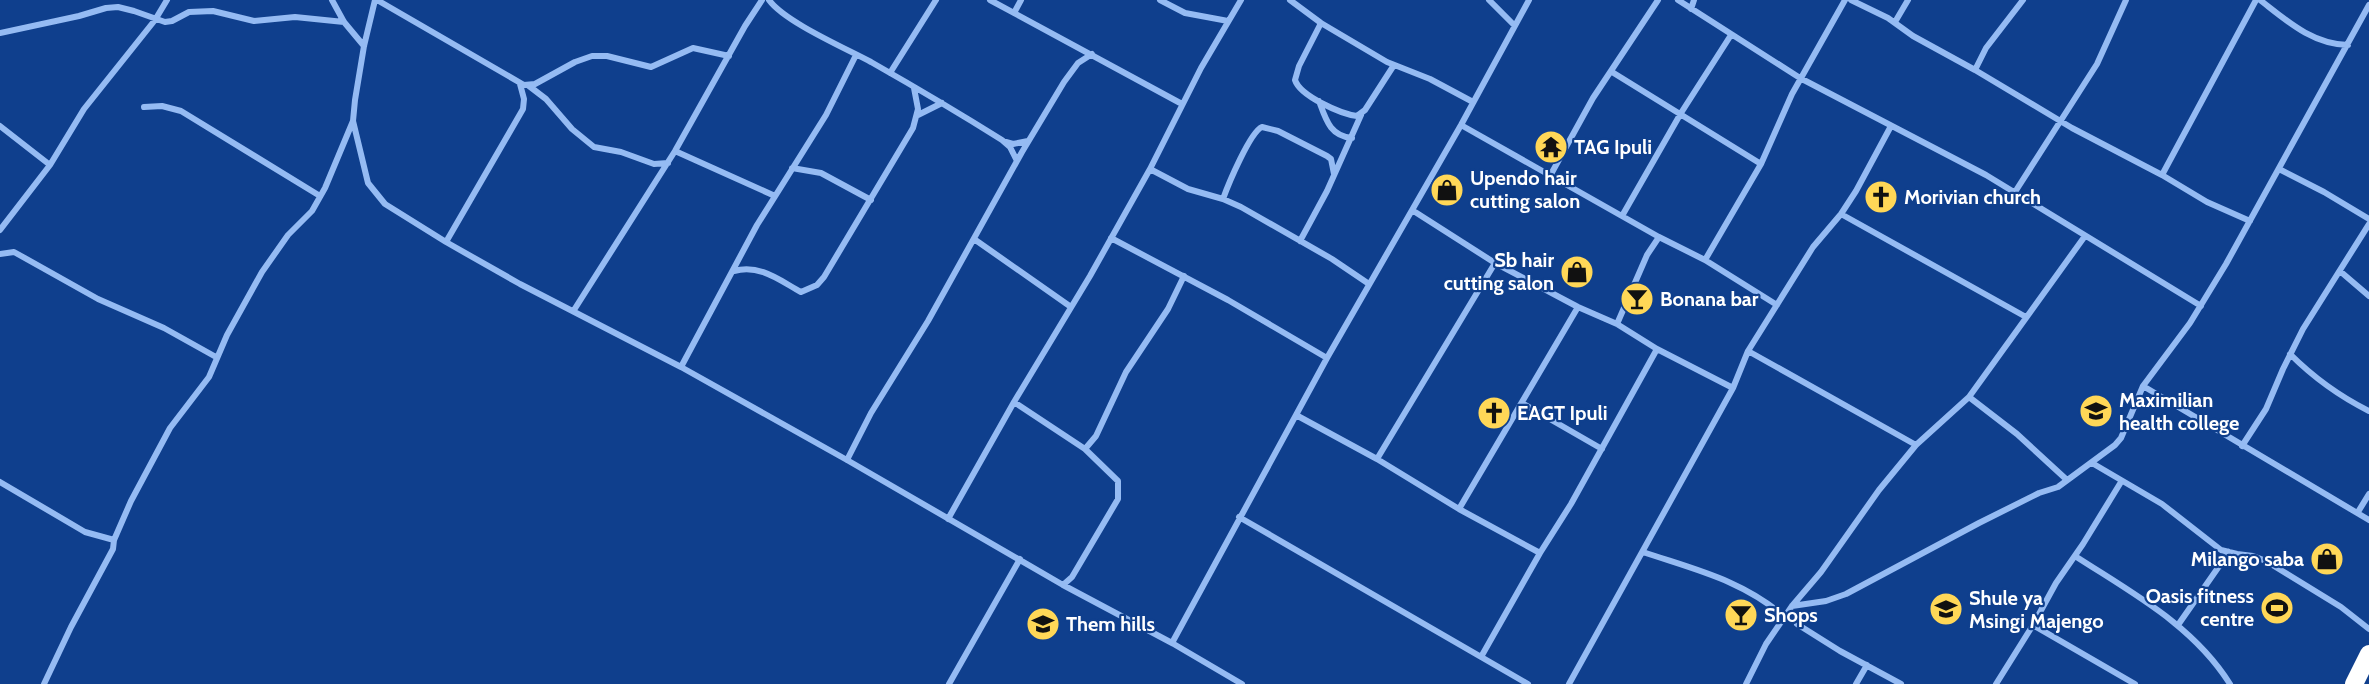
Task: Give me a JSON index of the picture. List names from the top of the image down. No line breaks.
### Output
{"places":{"temple":["TAG Ipuli"],"shop":["Upendo hair cutting salon","Sb hair cutting salon","Milango saba"],"church":["Morivian church","EAGT Ipuli"],"bar":["Bonana bar","Shops"],"school or university":["Maximilian health college","Shule ya Msingi Majengo","Them hills"],"sports":["Oasis fitness centre"]}}
